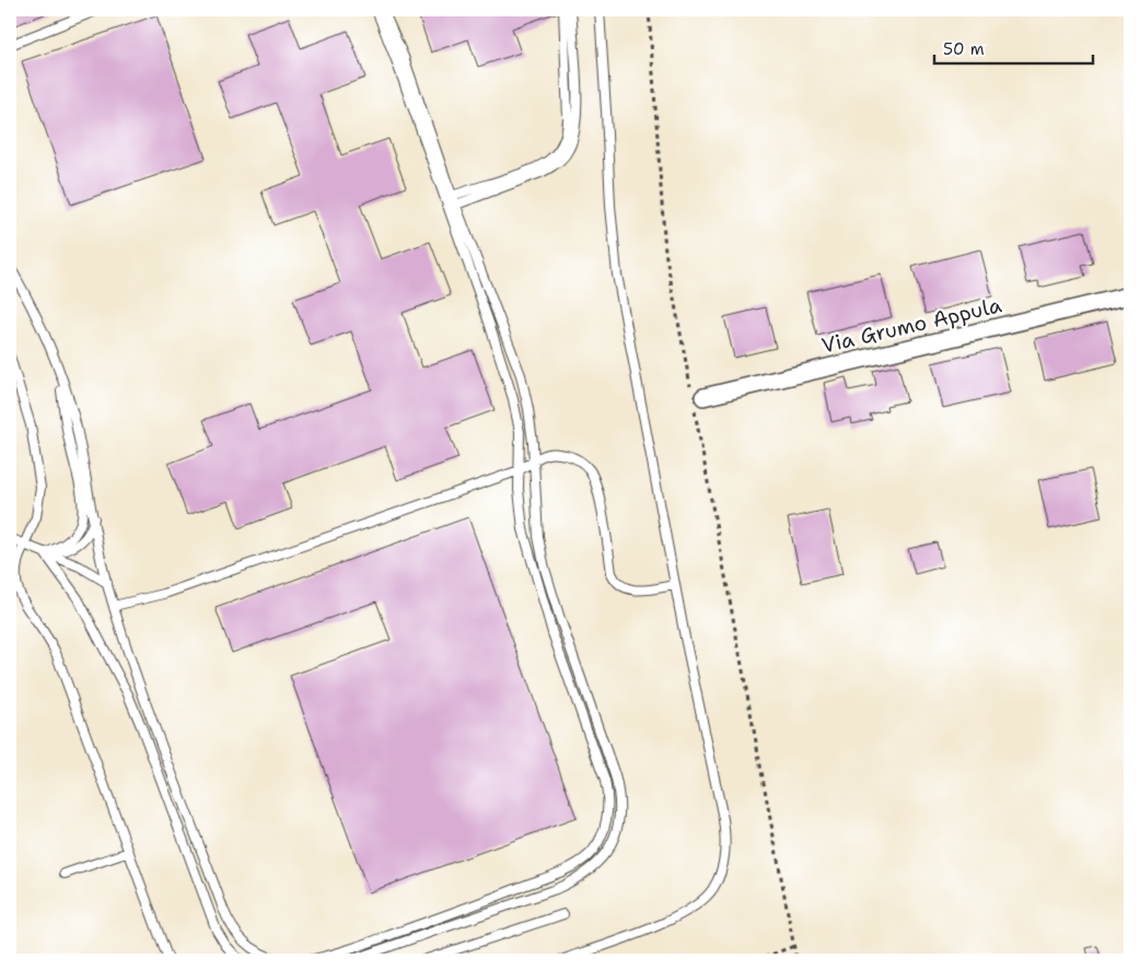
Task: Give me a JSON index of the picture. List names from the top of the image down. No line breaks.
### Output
{"streets":{"street":["Via Grumo Appula"]},"scale_bar":"50 m"}
